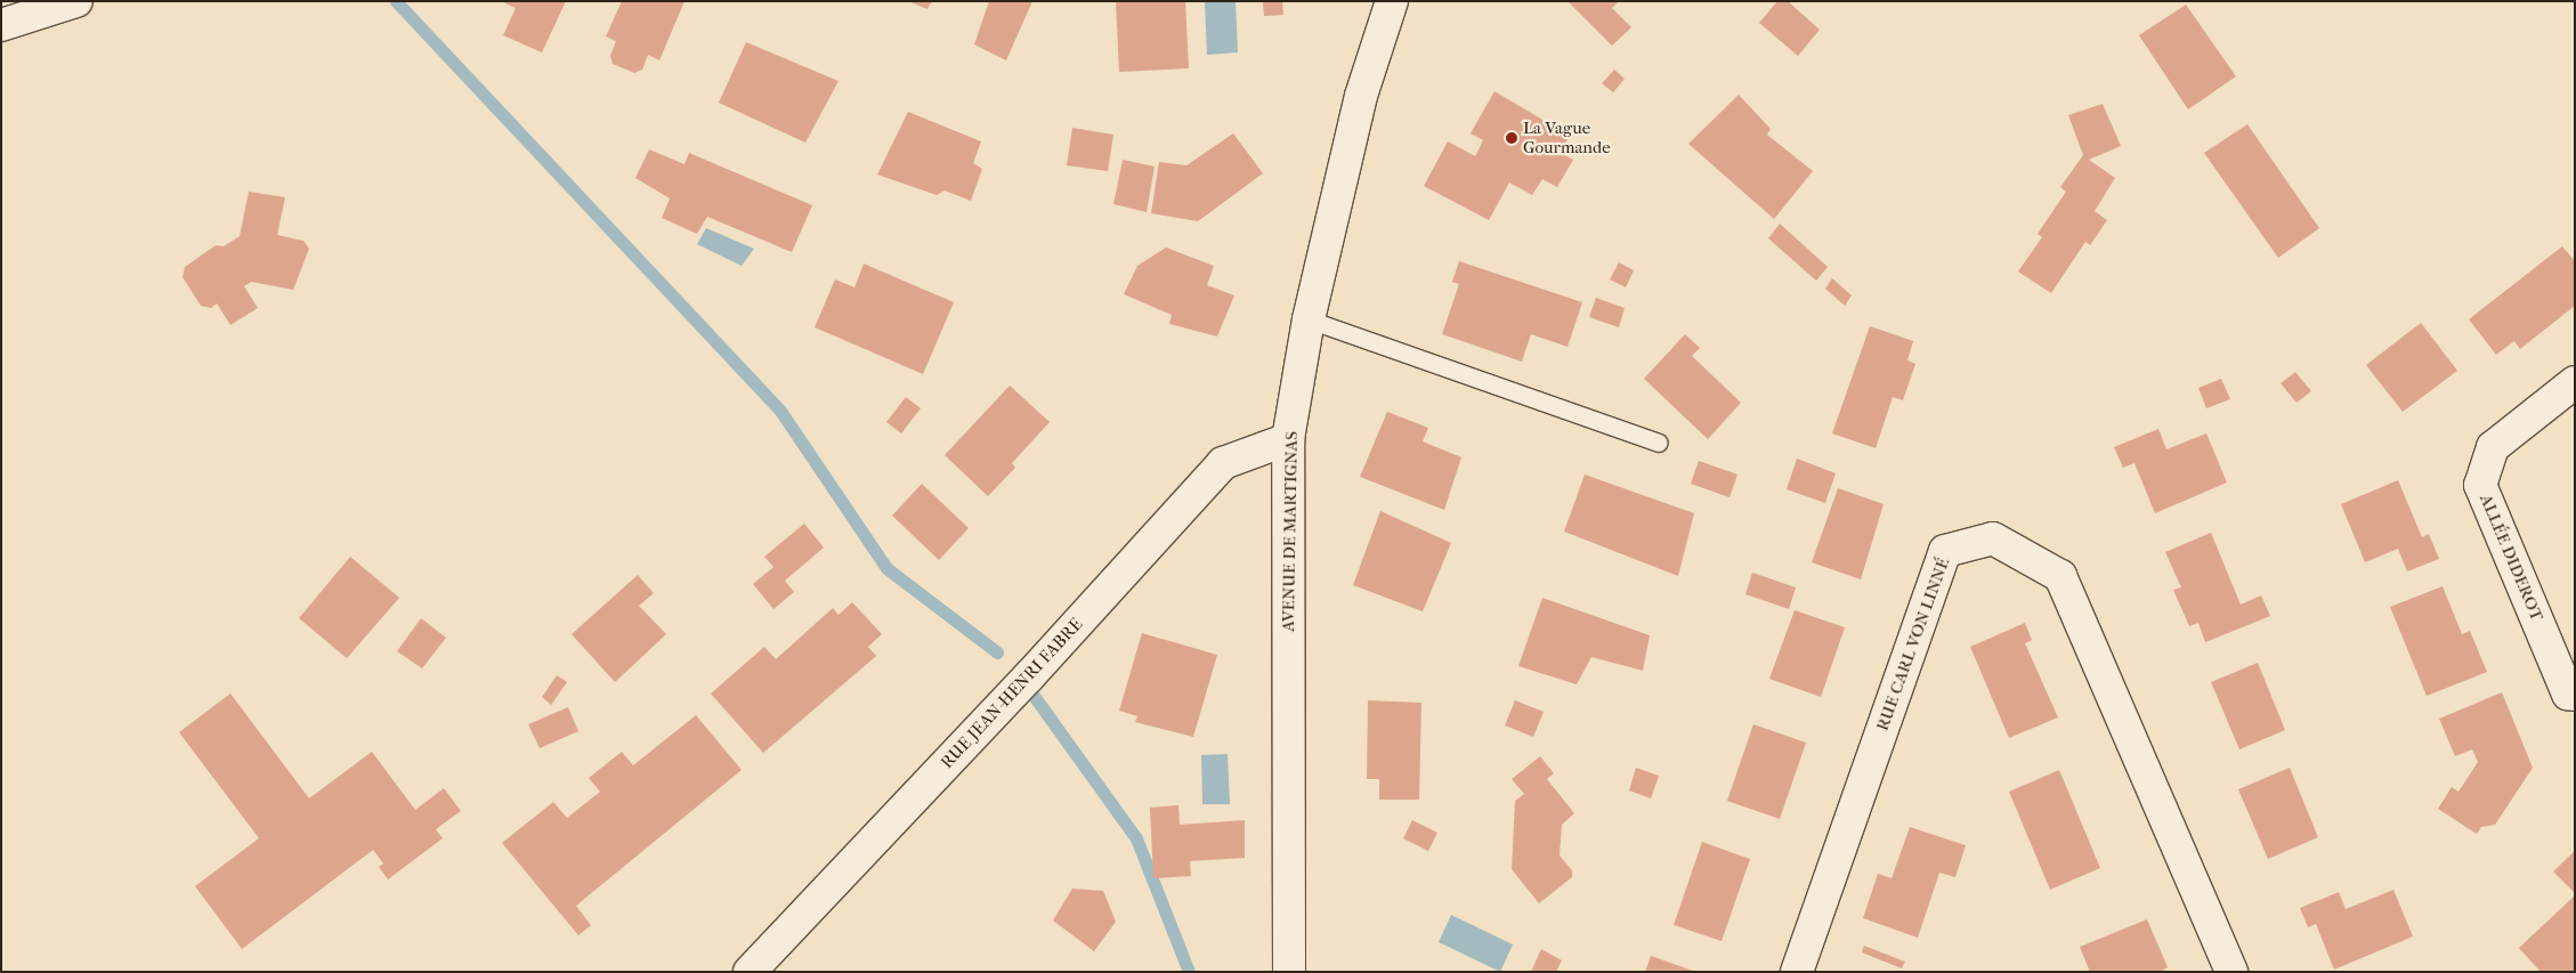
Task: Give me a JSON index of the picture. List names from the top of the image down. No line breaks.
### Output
{"streets":{"street":["AVENUE DE MARTIGNAS","ALLÉE DIDEROT","RUE CARL VON LINNÉ","RUE JEAN-HENRI FABRE"]},"crossings":[["AVENUE DE MARTIGNAS","RUE JEAN-HENRI FABRE"]],"places":["La Vague Gourmande"]}
